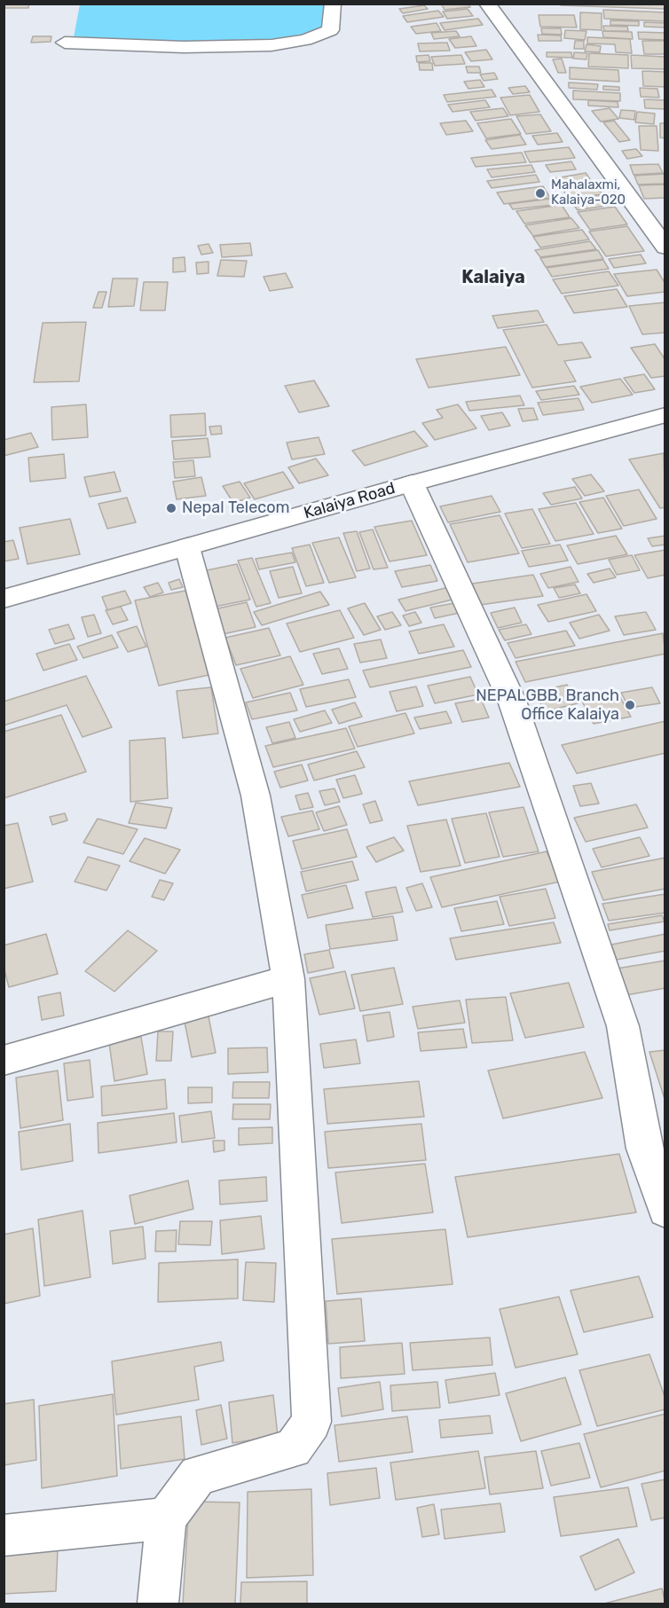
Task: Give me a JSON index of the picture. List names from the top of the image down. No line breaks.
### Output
{"streets":{"street":["Kalaiya Road"]},"districts":["Kalaiya"],"places":["Mahalaxmi, Kalaiya-020","Nepal Telecom","NEPALGBB, Branch Office Kalaiya"]}
